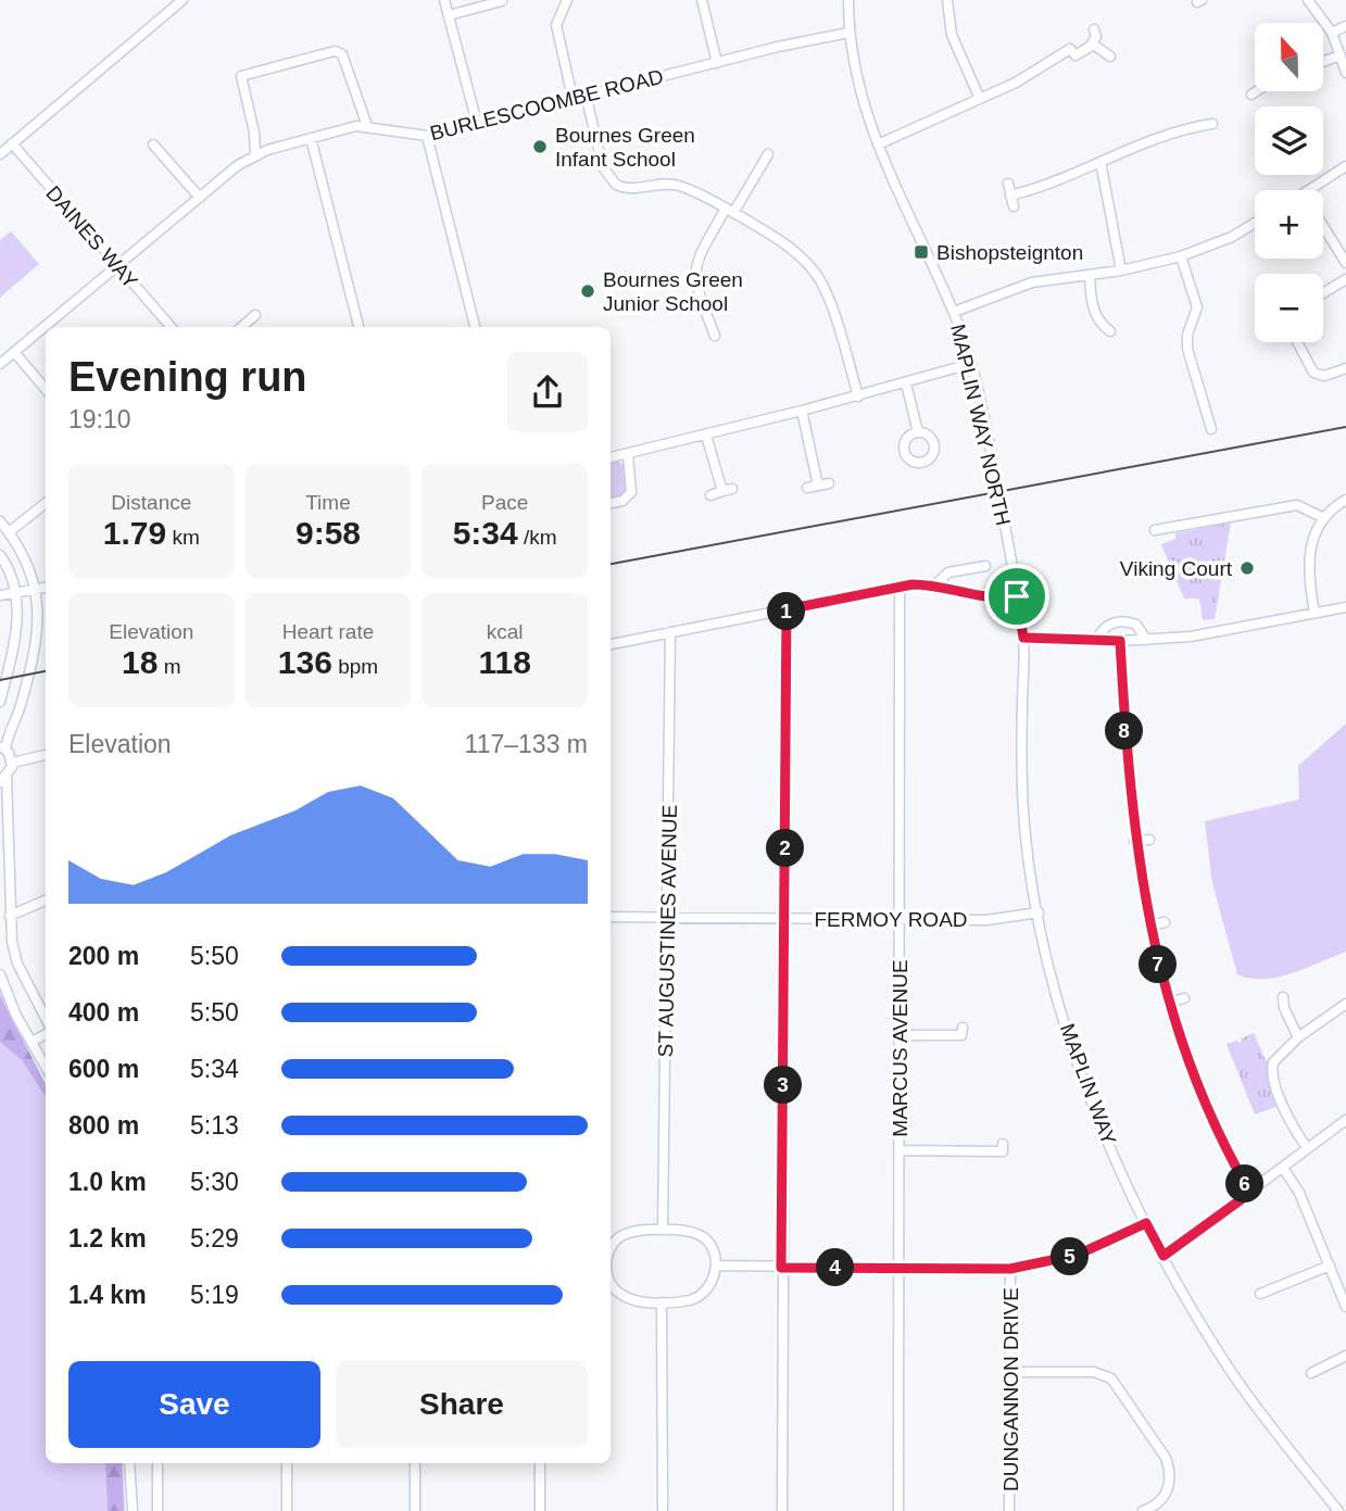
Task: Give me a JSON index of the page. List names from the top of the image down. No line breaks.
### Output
{"streets":{"street":["BURLESCOOMBE ROAD","DAINES WAY","MAPLIN WAY NORTH","FERMOY ROAD","ST AUGUSTINES AVENUE","MARCUS AVENUE","MAPLIN WAY","DUNGANNON DRIVE"]},"crossings":[["BURLESCOOMBE ROAD","DAINES WAY"],["BURLESCOOMBE ROAD","MAPLIN WAY NORTH"],["MAPLIN WAY NORTH","MAPLIN WAY"],["FERMOY ROAD","ST AUGUSTINES AVENUE"],["FERMOY ROAD","MARCUS AVENUE"],["FERMOY ROAD","MAPLIN WAY"]],"places":{"other":["Bournes Green Infant School","Bournes Green Junior School","Viking Court"],"transit":["Bishopsteignton"]},"north":"top","page":{"map_buttons":["+","−"],"heading":["Evening run","19:10"],"stats":[["Distance","1.79 km"],["Time","9:58"],["Pace","5:34 /km"],["Elevation","18 m"],["Heart rate","136 bpm"],["kcal","118"]],"pins":["1","8","2","7","3","6","5","4"],"chart":["Elevation","117–133 m"],"list":[{"name":"200 m","note":"5:50"},{"name":"400 m","note":"5:50"},{"name":"600 m","note":"5:34"},{"name":"800 m","note":"5:13"},{"name":"1.0 km","note":"5:30"},{"name":"1.2 km","note":"5:29"},{"name":"1.4 km","note":"5:19"}],"buttons":["Save","Share"]}}
